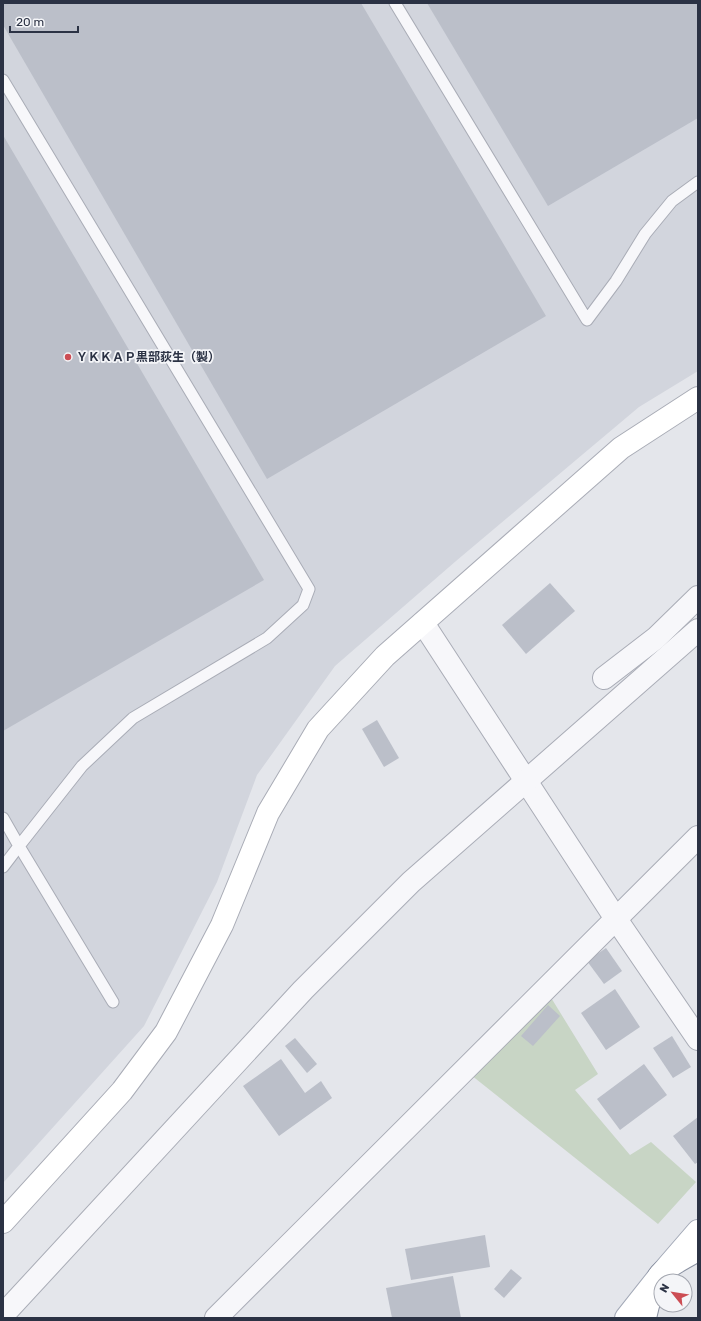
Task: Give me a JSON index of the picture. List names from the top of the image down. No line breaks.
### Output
{"places":["ＹＫＫＡＰ黒部荻生（製）"],"scale_bar":"20 m","north":"top left"}
